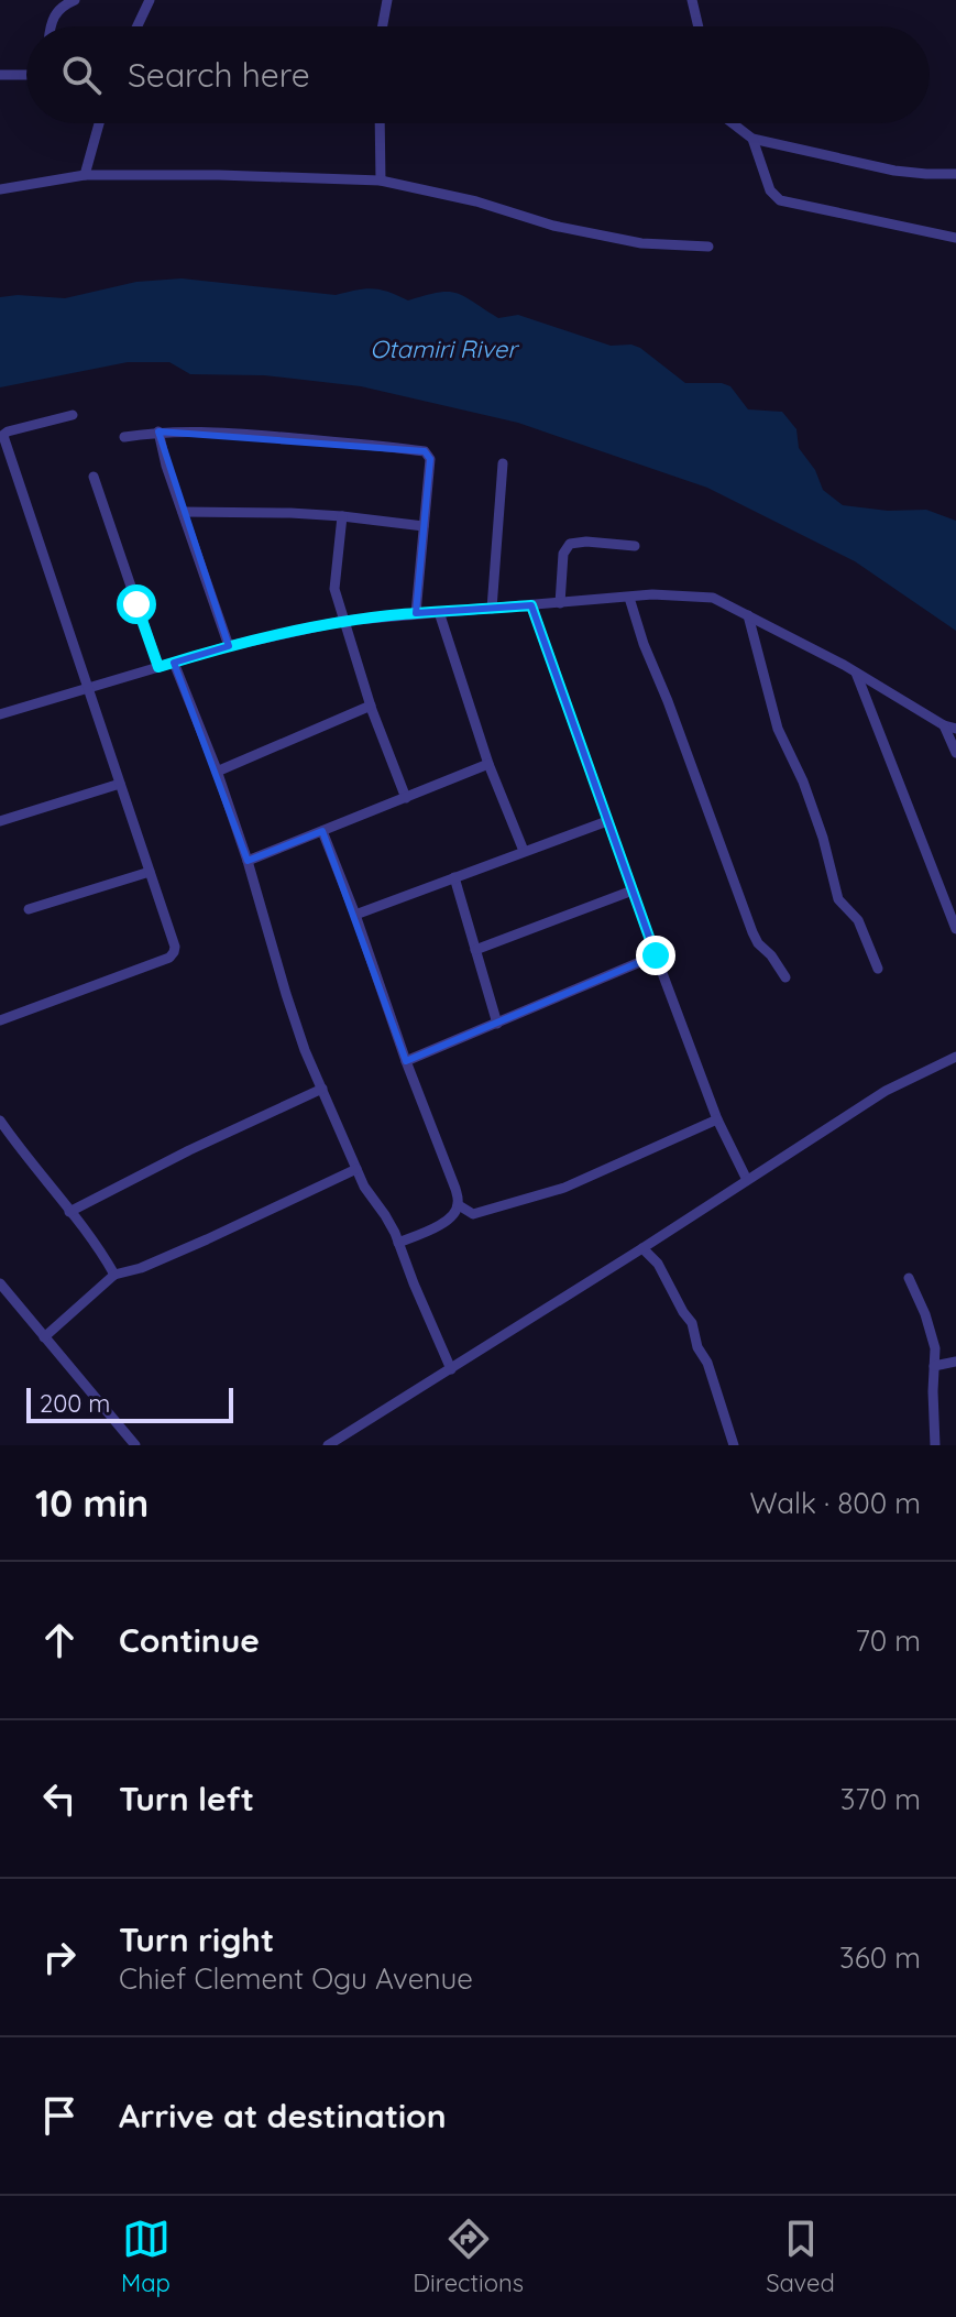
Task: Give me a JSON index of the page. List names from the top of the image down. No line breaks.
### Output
{"water":["Otamiri River"],"scale_bar":"200 m","page":{"search":"Search here","scale":"200 m","heading":["10 min","Walk · 800 m"],"list":[["Continue","70 m"],["Turn left","370 m"],["Turn right","Chief Clement Ogu Avenue","360 m"],"Arrive at destination"],"nav":["Map","Directions","Saved"]}}
